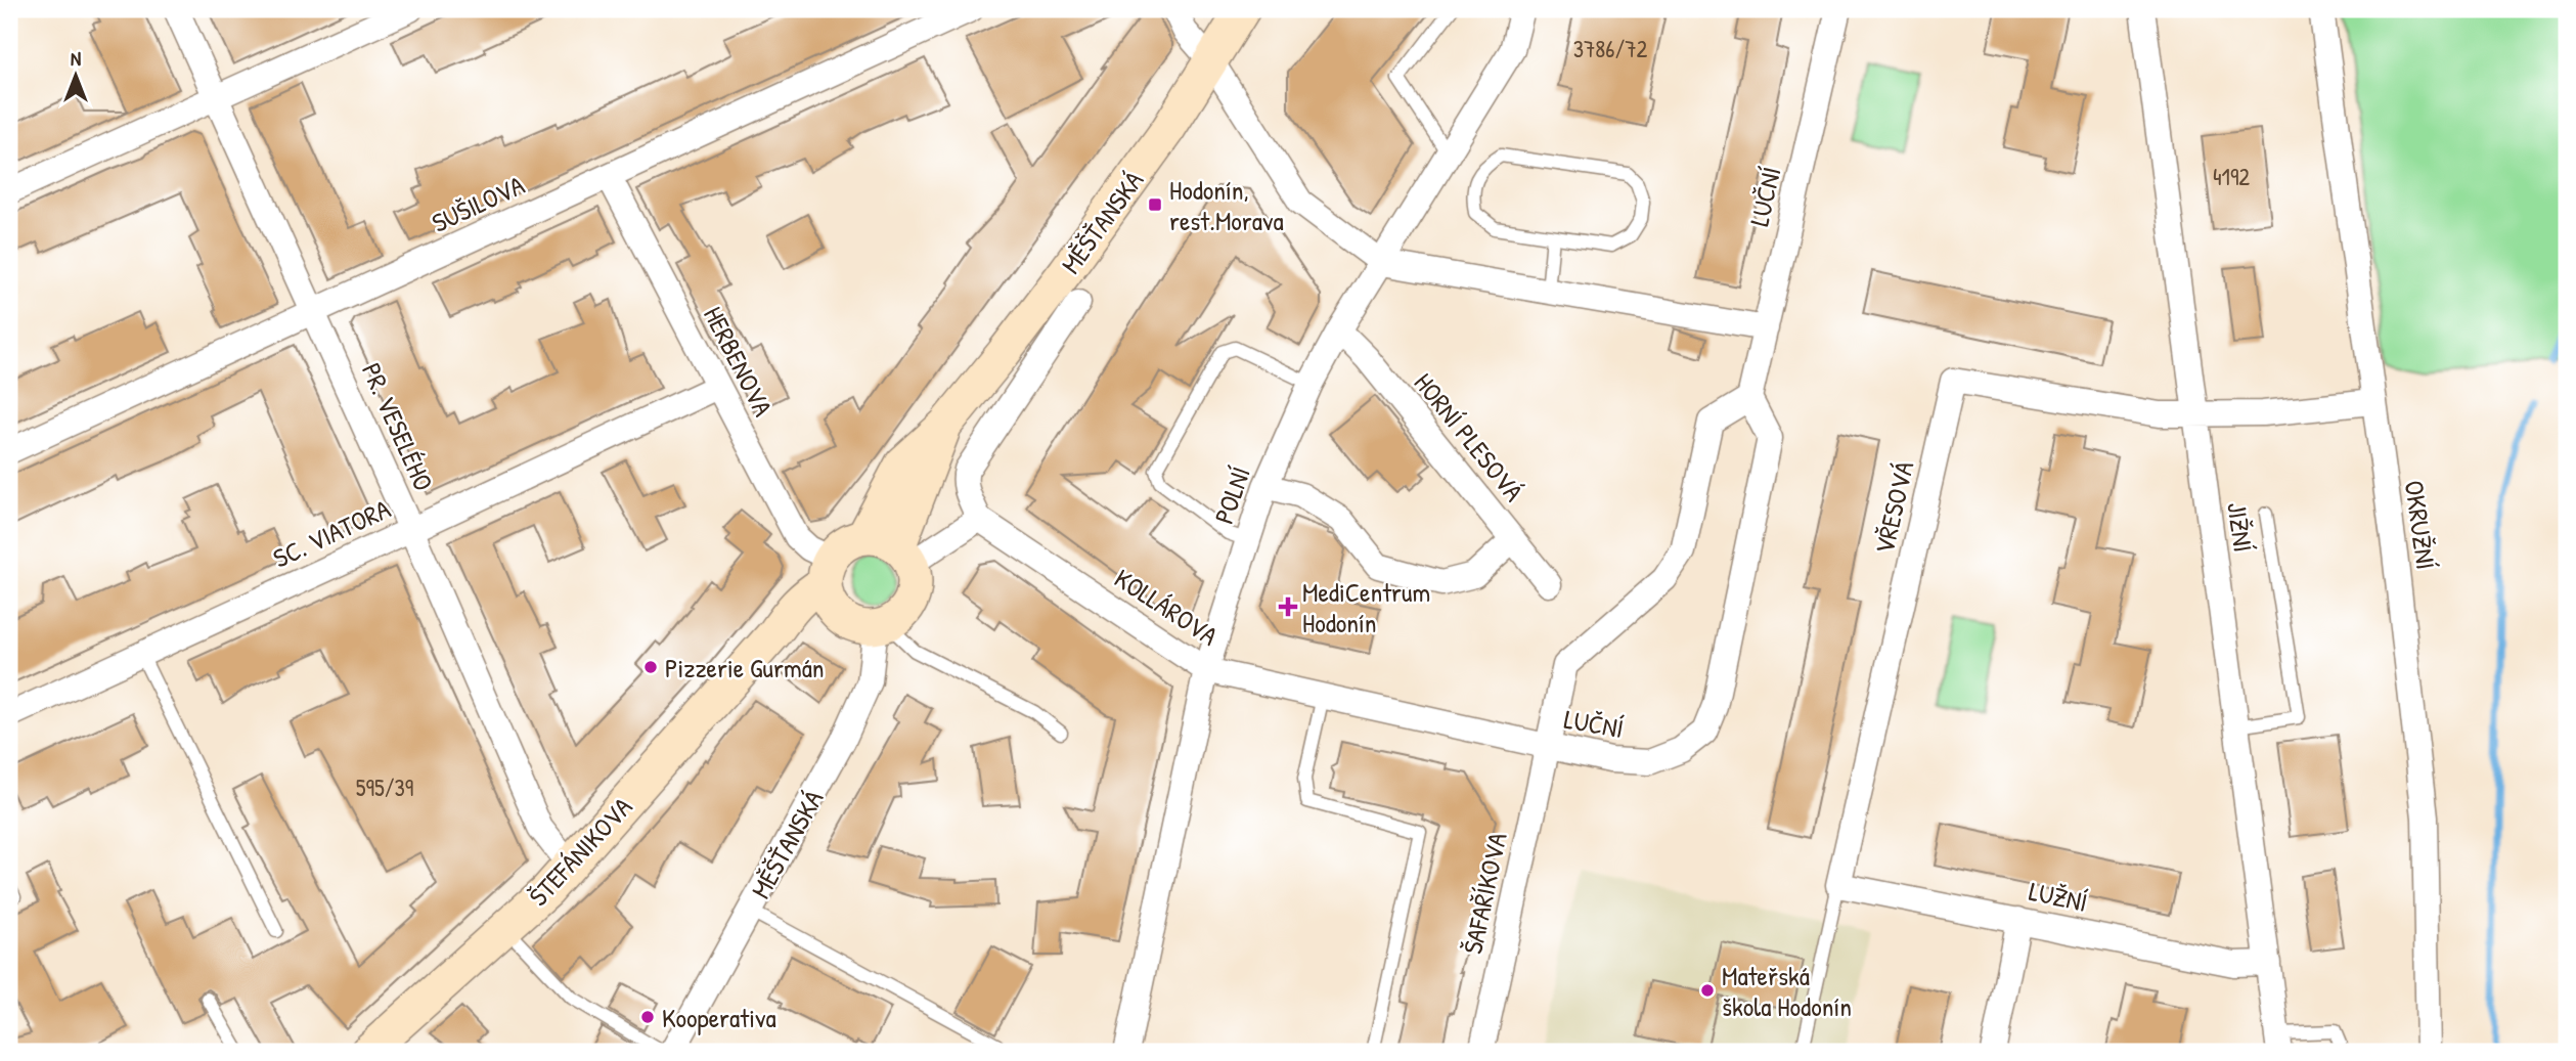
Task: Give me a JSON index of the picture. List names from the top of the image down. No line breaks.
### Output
{"streets":{"main road":["MĚŠŤANSKÁ","ŠTEFÁNIKOVA"],"street":["LUČNÍ","SUŠILOVA","HERBENOVA","PR. VESELÉHO","HORNÍ PLESOVÁ","POLNÍ","VŘESOVÁ","OKRUŽNÍ","JIŽNÍ","SC. VIATORA","KOLLÁROVA","ŠAFAŘÍKOVA","LUŽNÍ"]},"crossings":[["LUČNÍ","KOLLÁROVA"],["LUČNÍ","ŠAFAŘÍKOVA"],["SUŠILOVA","HERBENOVA"],["SUŠILOVA","PR. VESELÉHO"],["MĚŠŤANSKÁ","HERBENOVA"],["MĚŠŤANSKÁ","KOLLÁROVA"],["MĚŠŤANSKÁ","ŠTEFÁNIKOVA"],["HERBENOVA","SC. VIATORA"],["HERBENOVA","ŠTEFÁNIKOVA"],["PR. VESELÉHO","SC. VIATORA"],["PR. VESELÉHO","ŠTEFÁNIKOVA"],["HORNÍ PLESOVÁ","POLNÍ"],["POLNÍ","KOLLÁROVA"],["VŘESOVÁ","JIŽNÍ"],["VŘESOVÁ","LUŽNÍ"],["JIŽNÍ","LUŽNÍ"],["KOLLÁROVA","ŠAFAŘÍKOVA"]],"places":{"transit":["Hodonín, rest.Morava"],"health":["MediCentrum Hodonín"],"other":["Pizzerie Gurmán","Mateřská škola Hodonín","Kooperativa"]},"house_numbers":["3786/72","4192","595/39"],"north":"top"}
